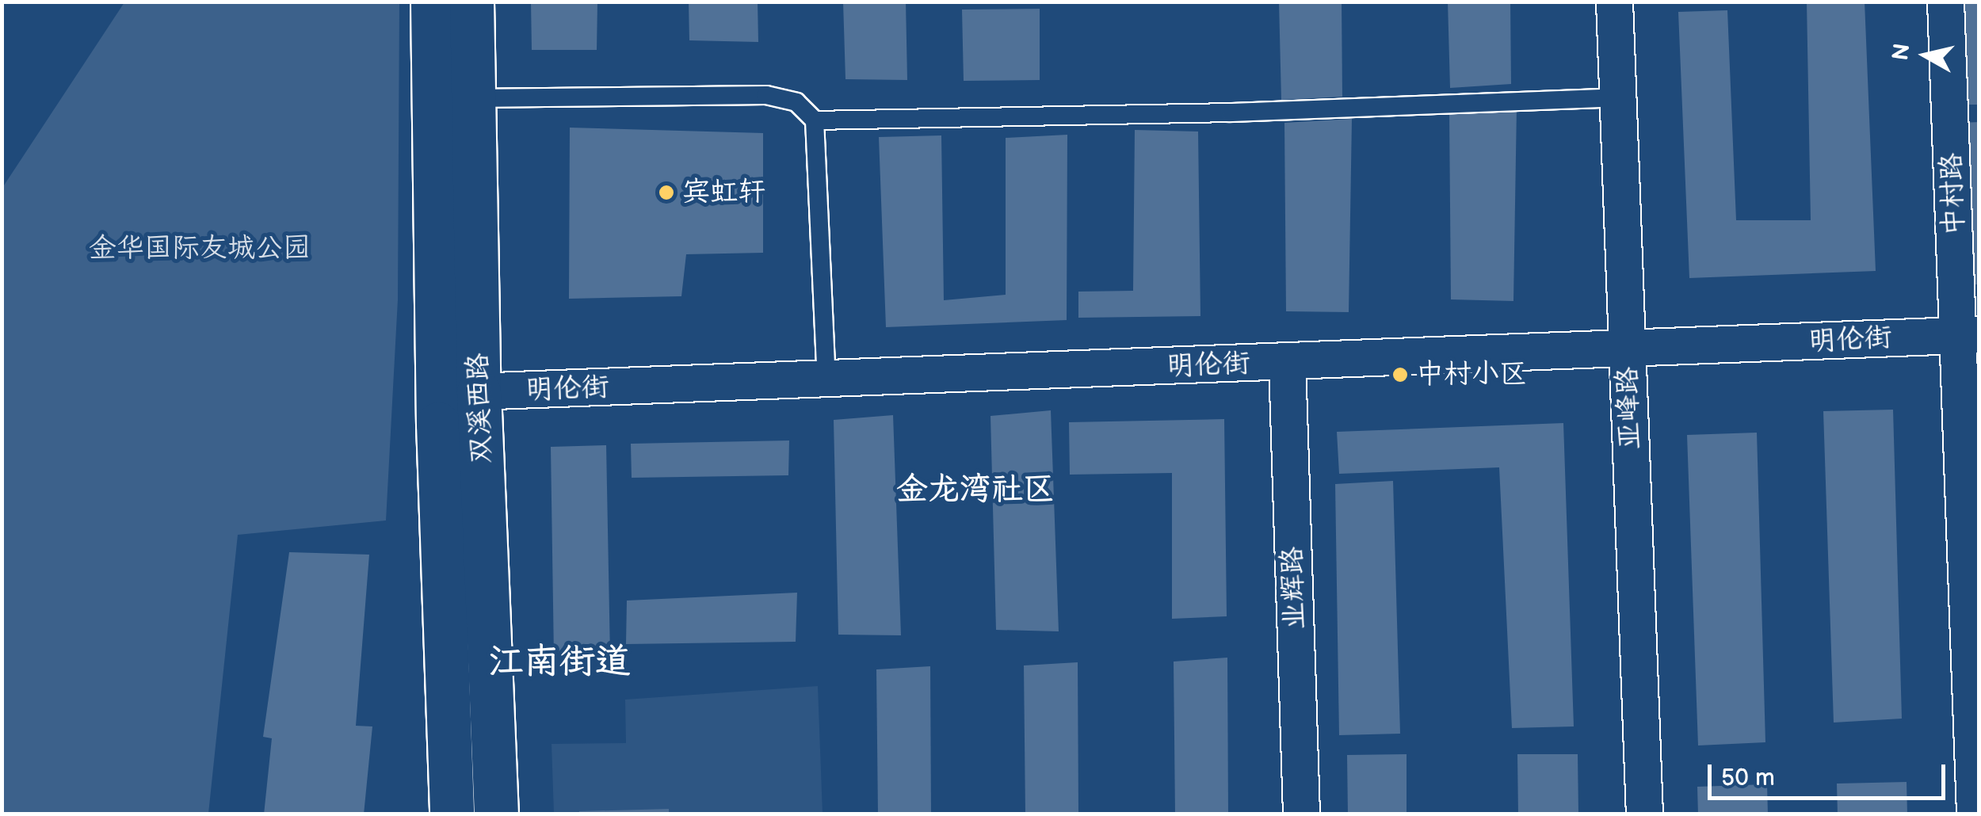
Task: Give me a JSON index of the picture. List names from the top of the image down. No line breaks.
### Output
{"streets":{"main road":["双溪西路"],"street":["中村路","明伦街","亚峰路","业辉路"]},"crossings":[["中村路","明伦街"],["明伦街","双溪西路"],["明伦街","亚峰路"],["明伦街","业辉路"]],"districts":["金龙湾社区","江南街道"],"parks":["金华国际友城公园"],"places":["宾虹轩","中村小区"],"scale_bar":"50 m","north":"left"}
